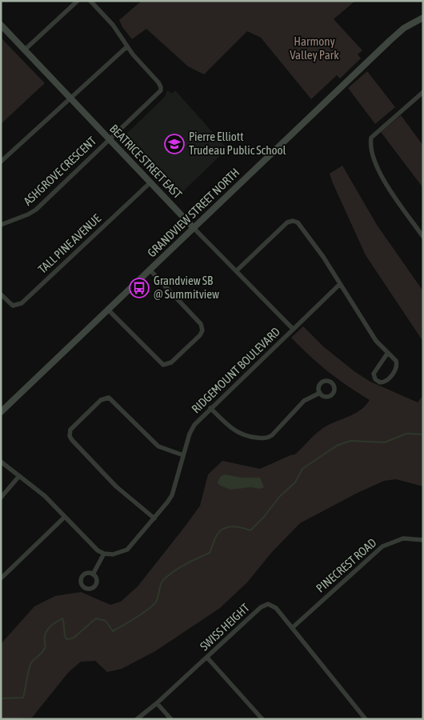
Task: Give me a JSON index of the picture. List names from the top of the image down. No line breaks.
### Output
{"streets":{"street":["BEATRICE STREET EAST","ASHGROVE CRESCENT","GRANDVIEW STREET NORTH","TALL PINE AVENUE","RIDGEMOUNT BOULEVARD","PINECREST ROAD","SWISS HEIGHT"]},"crossings":[["BEATRICE STREET EAST","ASHGROVE CRESCENT"],["BEATRICE STREET EAST","GRANDVIEW STREET NORTH"],["BEATRICE STREET EAST","TALL PINE AVENUE"],["BEATRICE STREET EAST","RIDGEMOUNT BOULEVARD"],["PINECREST ROAD","SWISS HEIGHT"]],"parks":["Harmony Valley Park"],"places":{"school or university":["Pierre Elliott Trudeau Public School"],"bus stop":["Grandview SB @ Summitview"]}}
